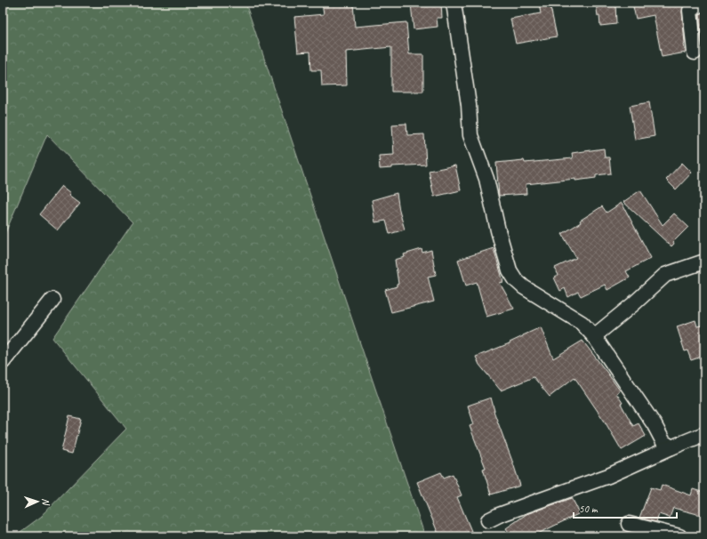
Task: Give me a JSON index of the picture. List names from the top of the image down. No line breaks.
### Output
{"scale_bar":"50 m","north":"right"}
